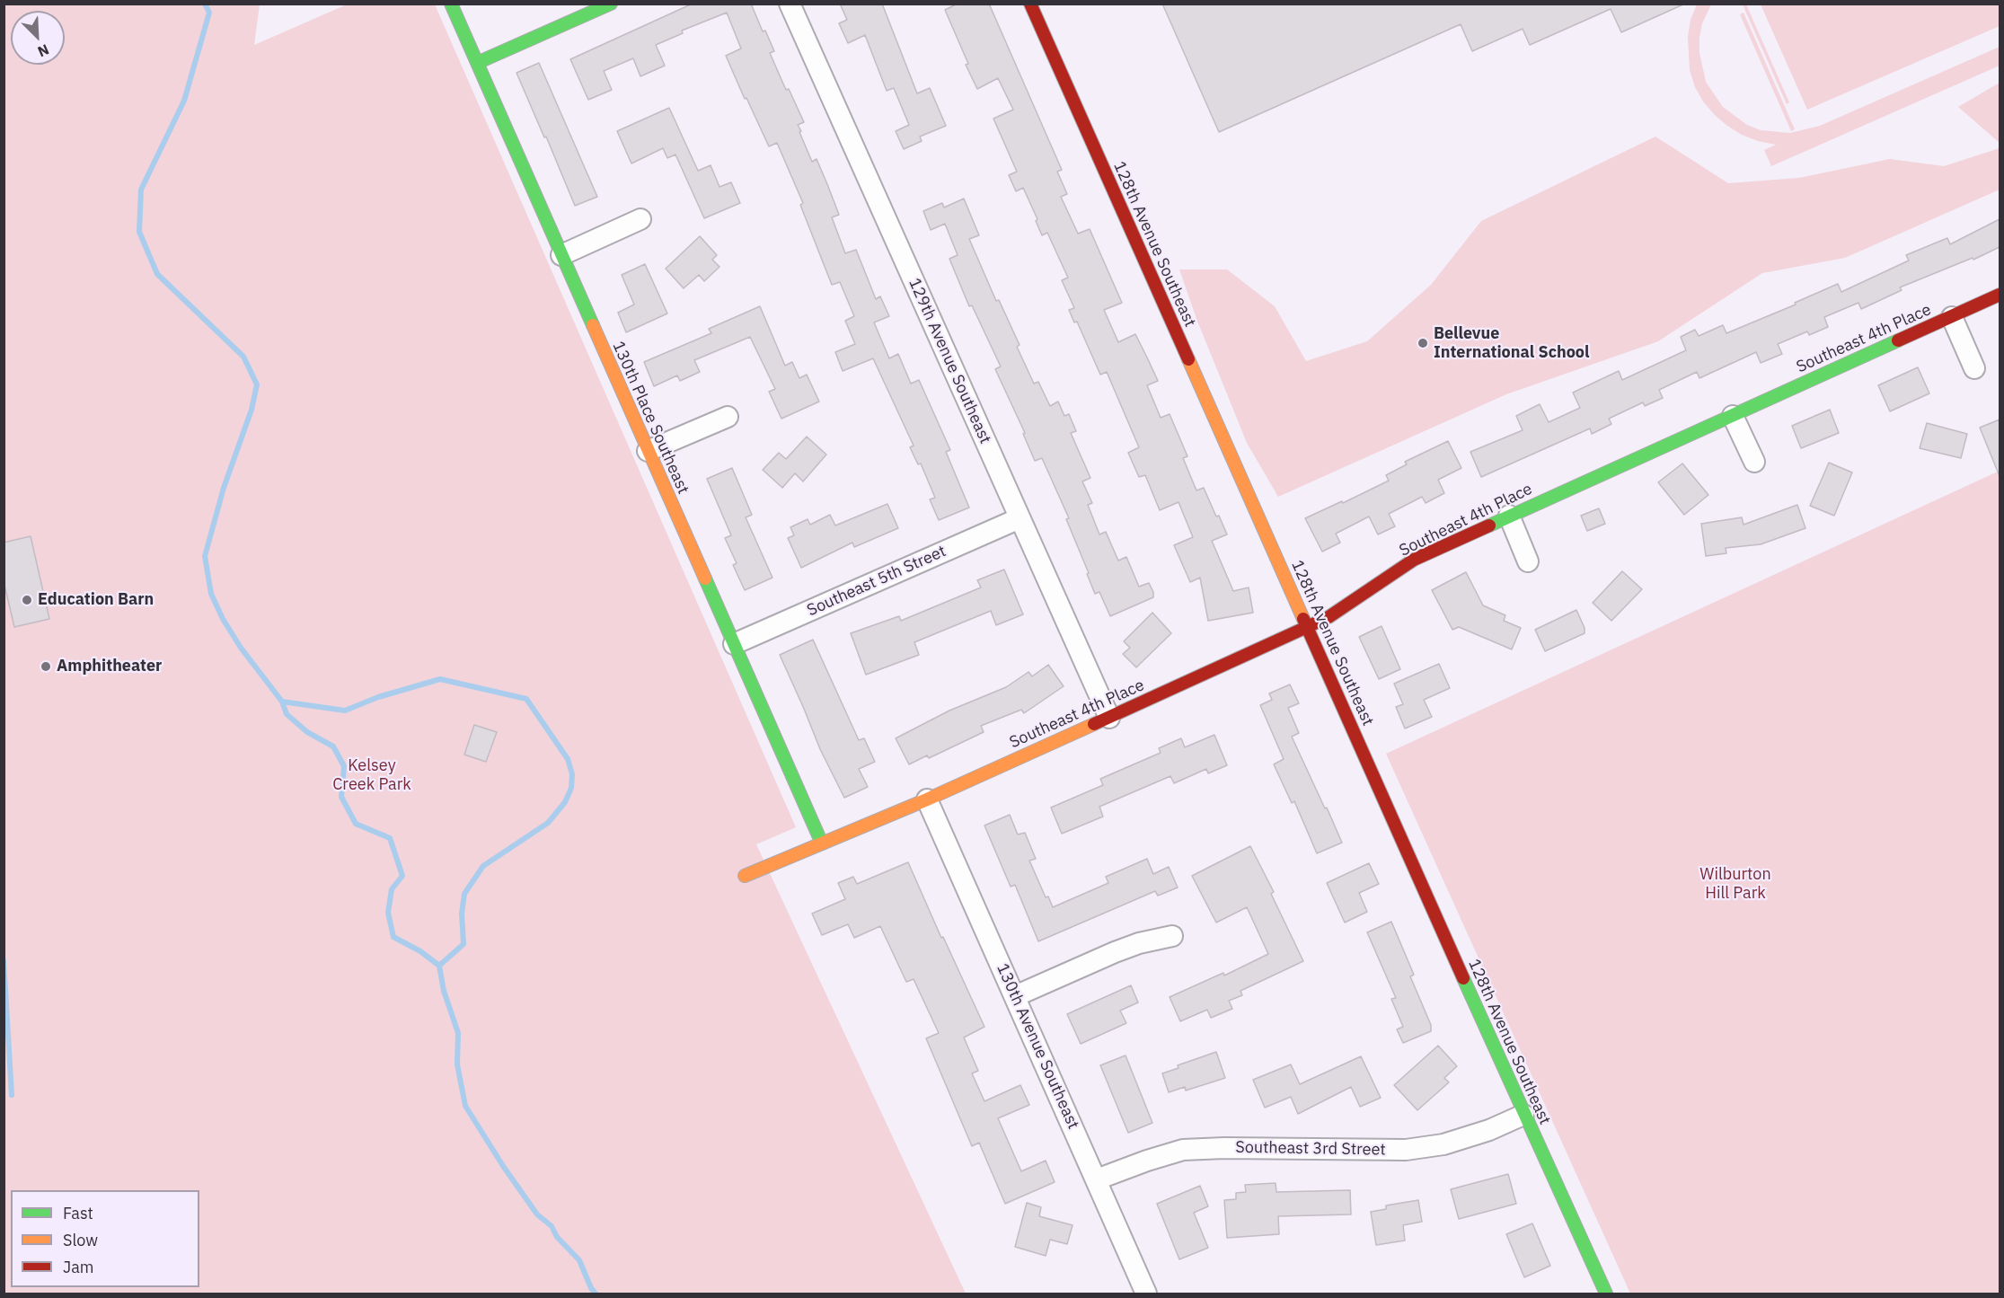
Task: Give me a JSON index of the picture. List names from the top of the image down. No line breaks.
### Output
{"streets":{"street":["128th Avenue Southeast","Southeast 4th Place","129th Avenue Southeast","130th Place Southeast","Southeast 5th Street","130th Avenue Southeast","Southeast 3rd Street"]},"crossings":[["128th Avenue Southeast","Southeast 4th Place"],["128th Avenue Southeast","Southeast 3rd Street"],["Southeast 4th Place","129th Avenue Southeast"],["Southeast 4th Place","130th Place Southeast"],["Southeast 4th Place","130th Avenue Southeast"],["129th Avenue Southeast","Southeast 5th Street"],["130th Place Southeast","Southeast 5th Street"],["130th Avenue Southeast","Southeast 3rd Street"]],"parks":["Kelsey Creek Park","Wilburton Hill Park"],"places":["Bellevue International School","Education Barn","Amphitheater"],"legend":["Fast","Slow","Jam"],"north":"bottom right"}
